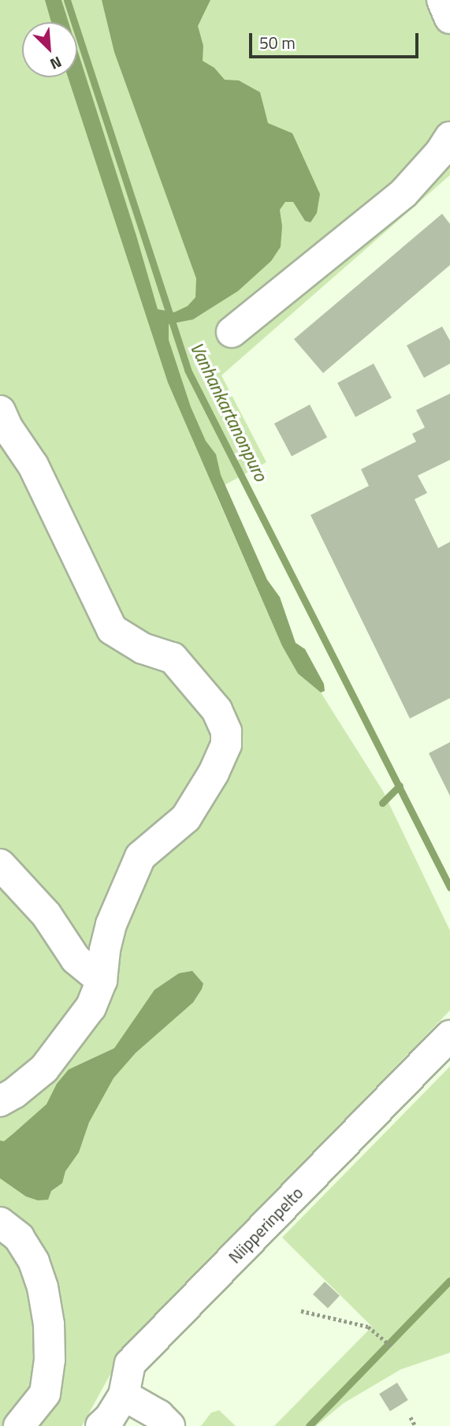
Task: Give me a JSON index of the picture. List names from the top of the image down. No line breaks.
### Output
{"streets":{"street":["Niipperinpelto"]},"water":["Vanhankartanonpuro"],"scale_bar":"50 m","north":"bottom right"}
